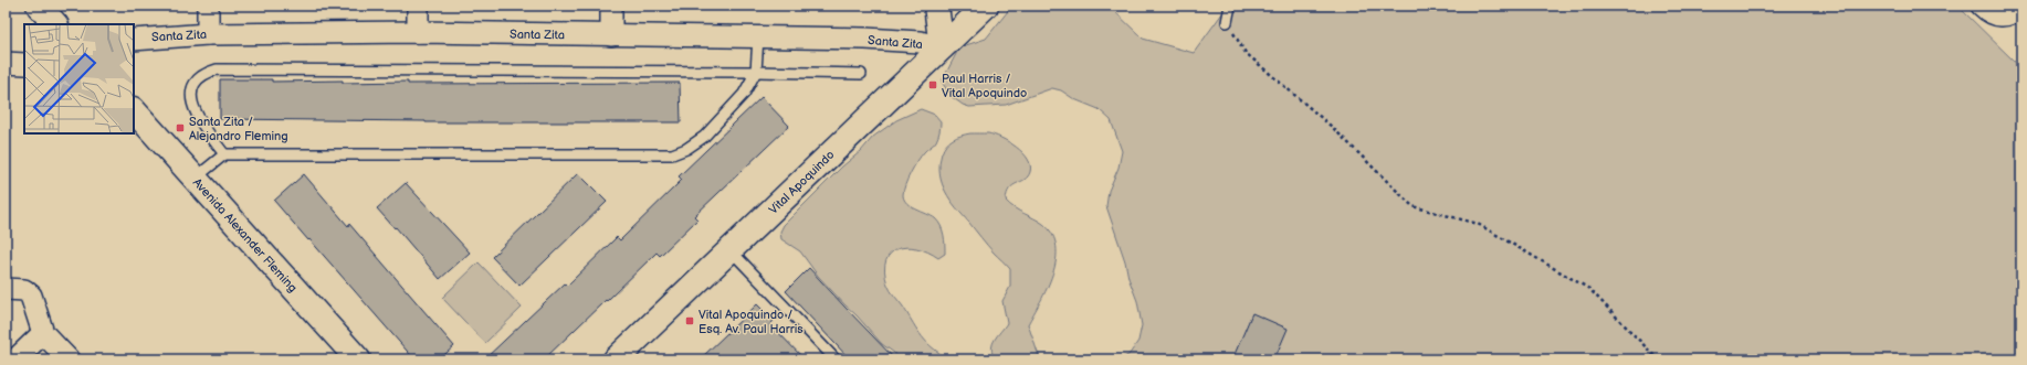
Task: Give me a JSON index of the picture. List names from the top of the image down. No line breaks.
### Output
{"streets":{"street":["Santa Zita","Vital Apoquindo","Avenida Alexander Fleming"]},"crossings":[["Santa Zita","Vital Apoquindo"]],"places":{"transit":["Paul Harris / Vital Apoquindo","Santa Zita / Alejandro Fleming","Vital Apoquindo / Esq. Av. Paul Harris"]}}
